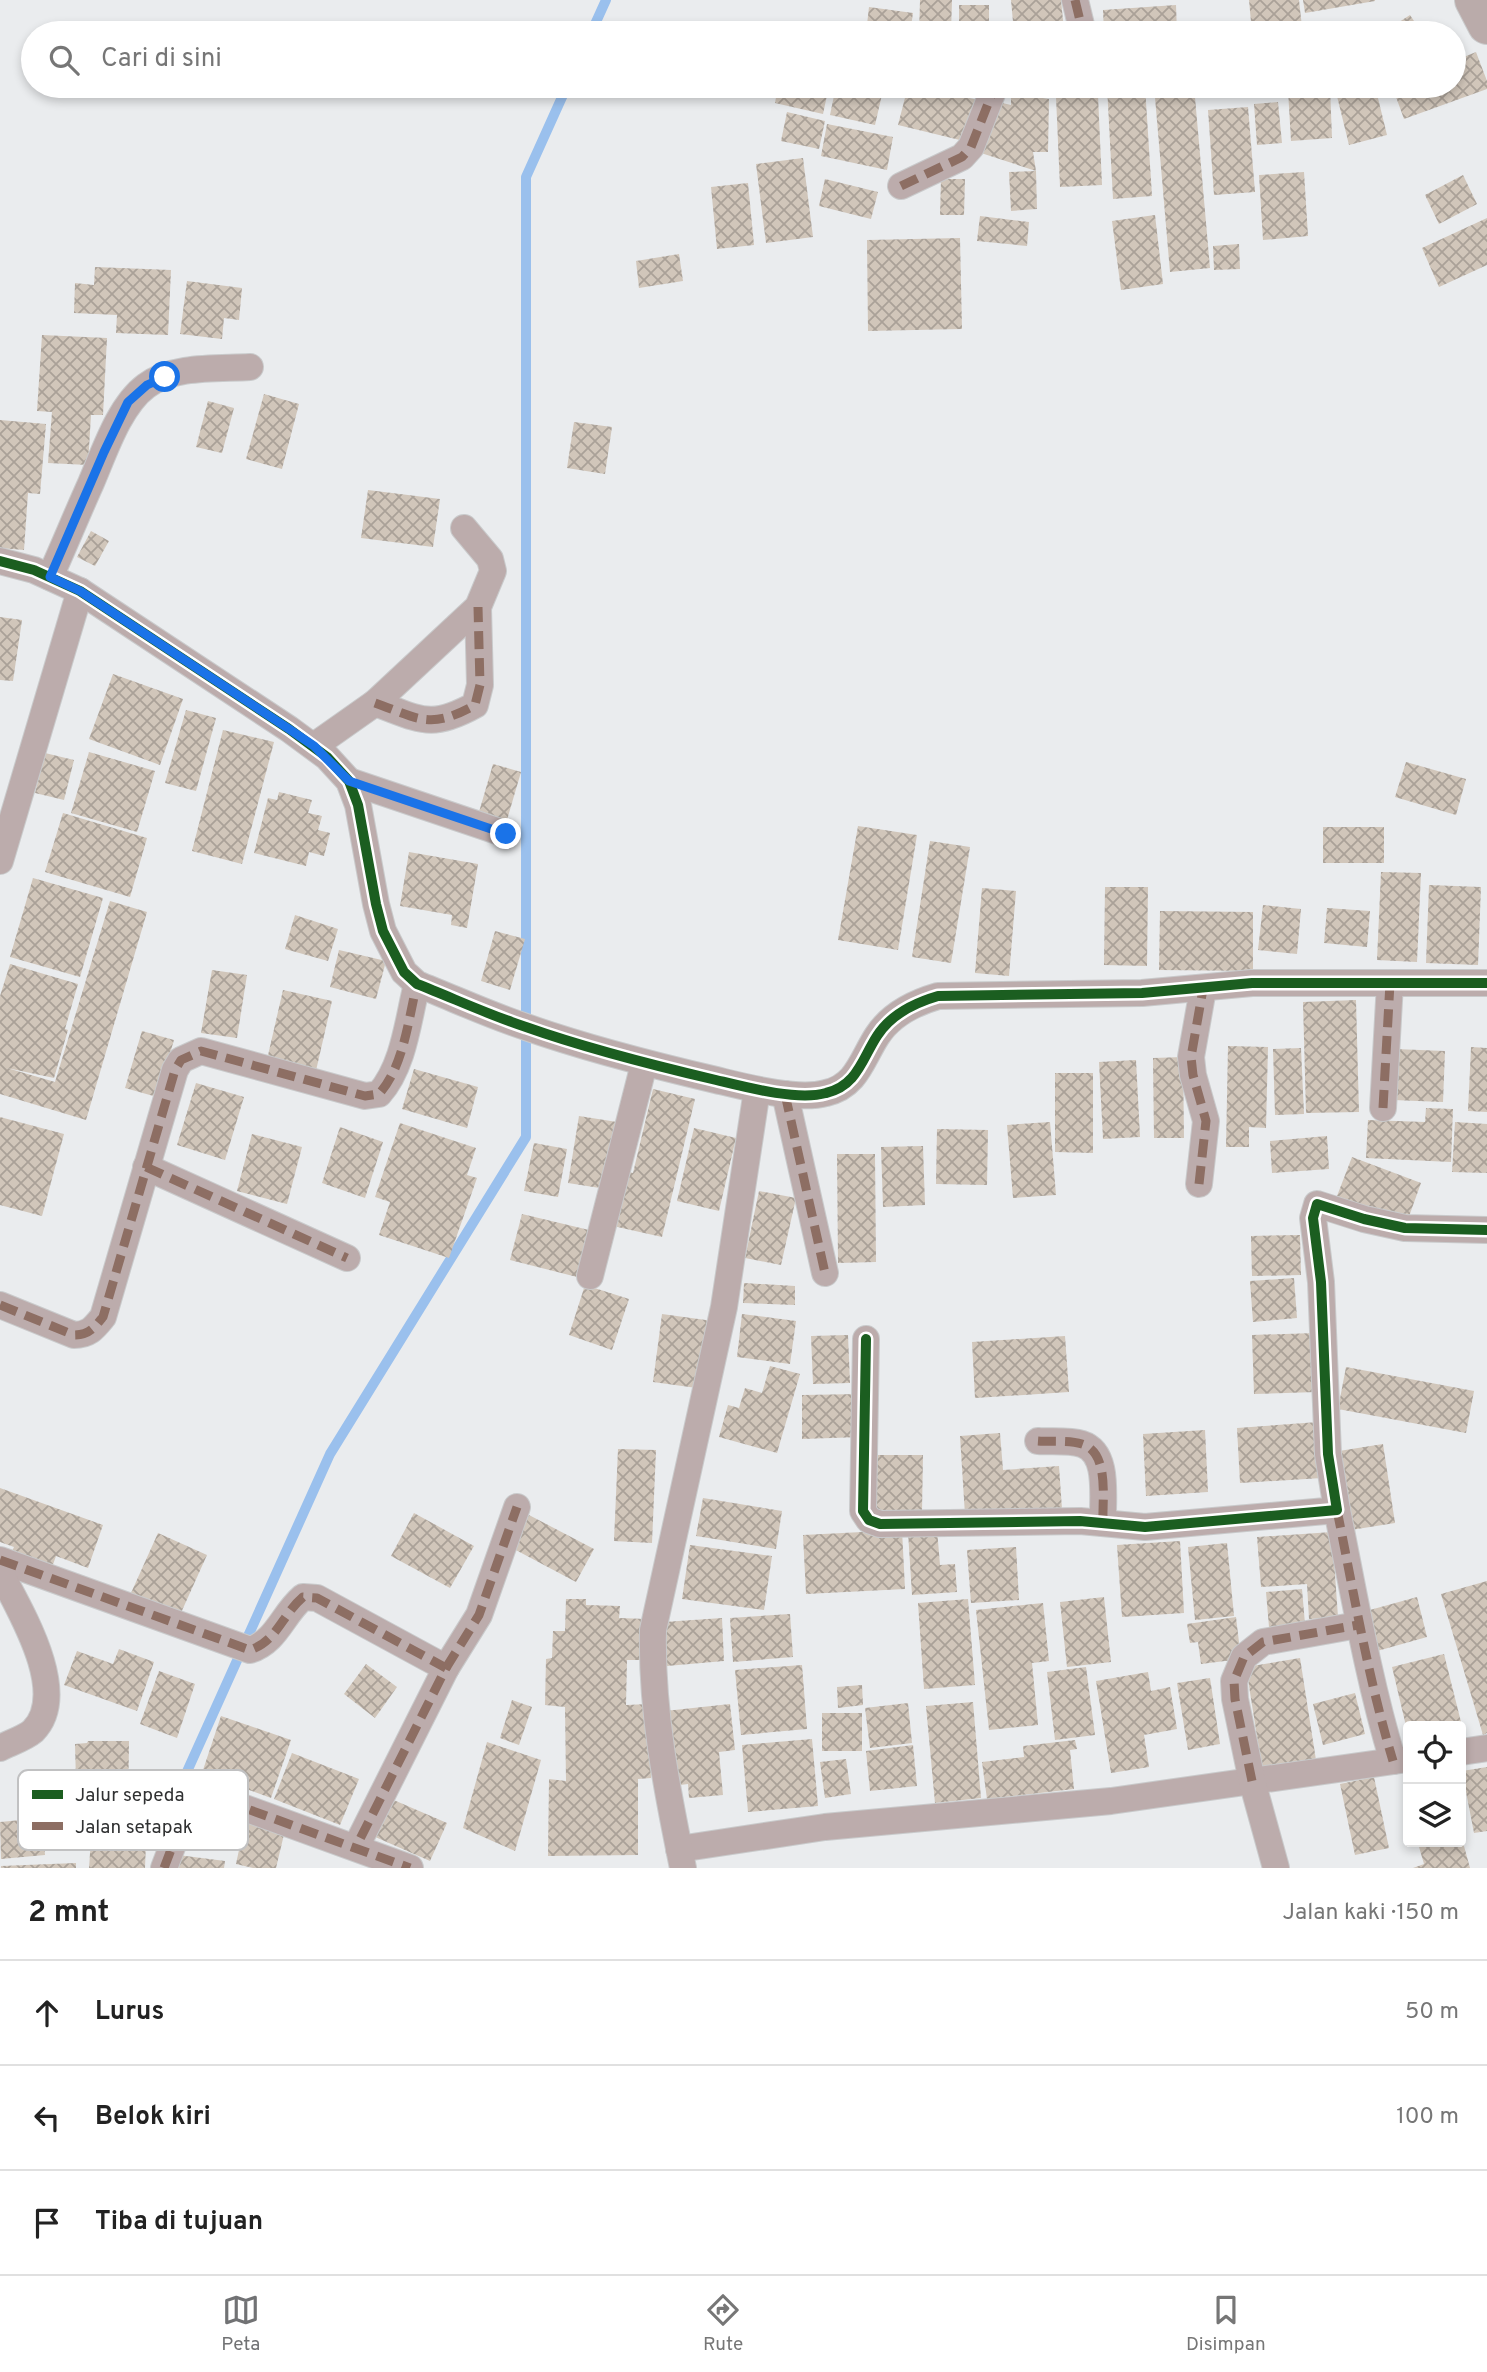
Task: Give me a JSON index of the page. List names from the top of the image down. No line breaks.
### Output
{"legend":["Jalur sepeda","Jalan setapak"],"page":{"search":"Cari di sini","heading":["2 mnt","Jalan kaki · 150 m"],"list":[["Lurus","50 m"],["Belok kiri","100 m"],"Tiba di tujuan"],"nav":["Peta","Rute","Disimpan"]}}
